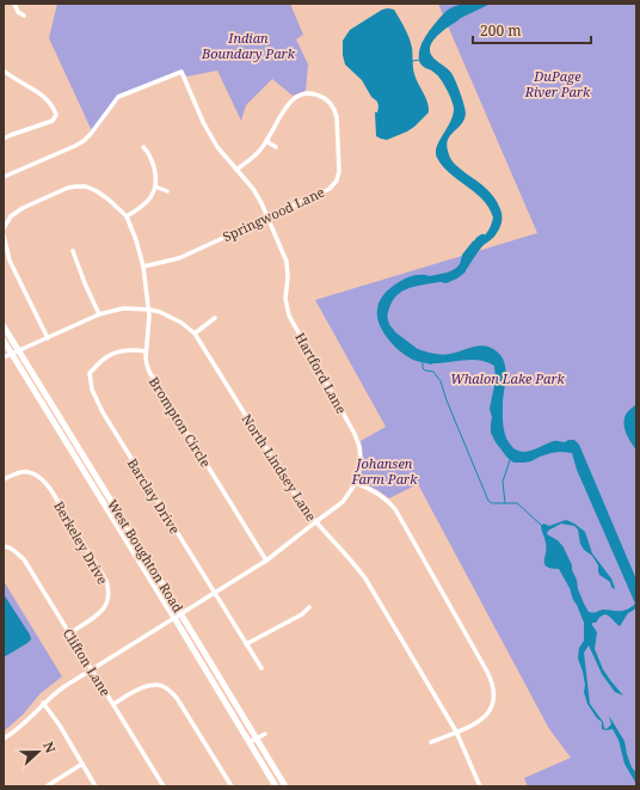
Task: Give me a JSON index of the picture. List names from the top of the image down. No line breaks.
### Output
{"streets":{"main road":["West Boughton Road"],"street":["Springwood Lane","Hartford Lane","Brompton Circle","North Lindsey Lane","Barclay Drive","Berkeley Drive","Clifton Lane"]},"crossings":[["Springwood Lane","Hartford Lane"],["Springwood Lane","Brompton Circle"],["Hartford Lane","Brompton Circle"],["Hartford Lane","North Lindsey Lane"],["Hartford Lane","Barclay Drive"],["Hartford Lane","West Boughton Road"],["Hartford Lane","Clifton Lane"],["Brompton Circle","North Lindsey Lane"],["Brompton Circle","Barclay Drive"],["North Lindsey Lane","West Boughton Road"],["Berkeley Drive","Clifton Lane"]],"parks":["Indian Boundary Park","DuPage River Park","Whalon Lake Park","Johansen Farm Park"],"scale_bar":"200 m","north":"right"}
